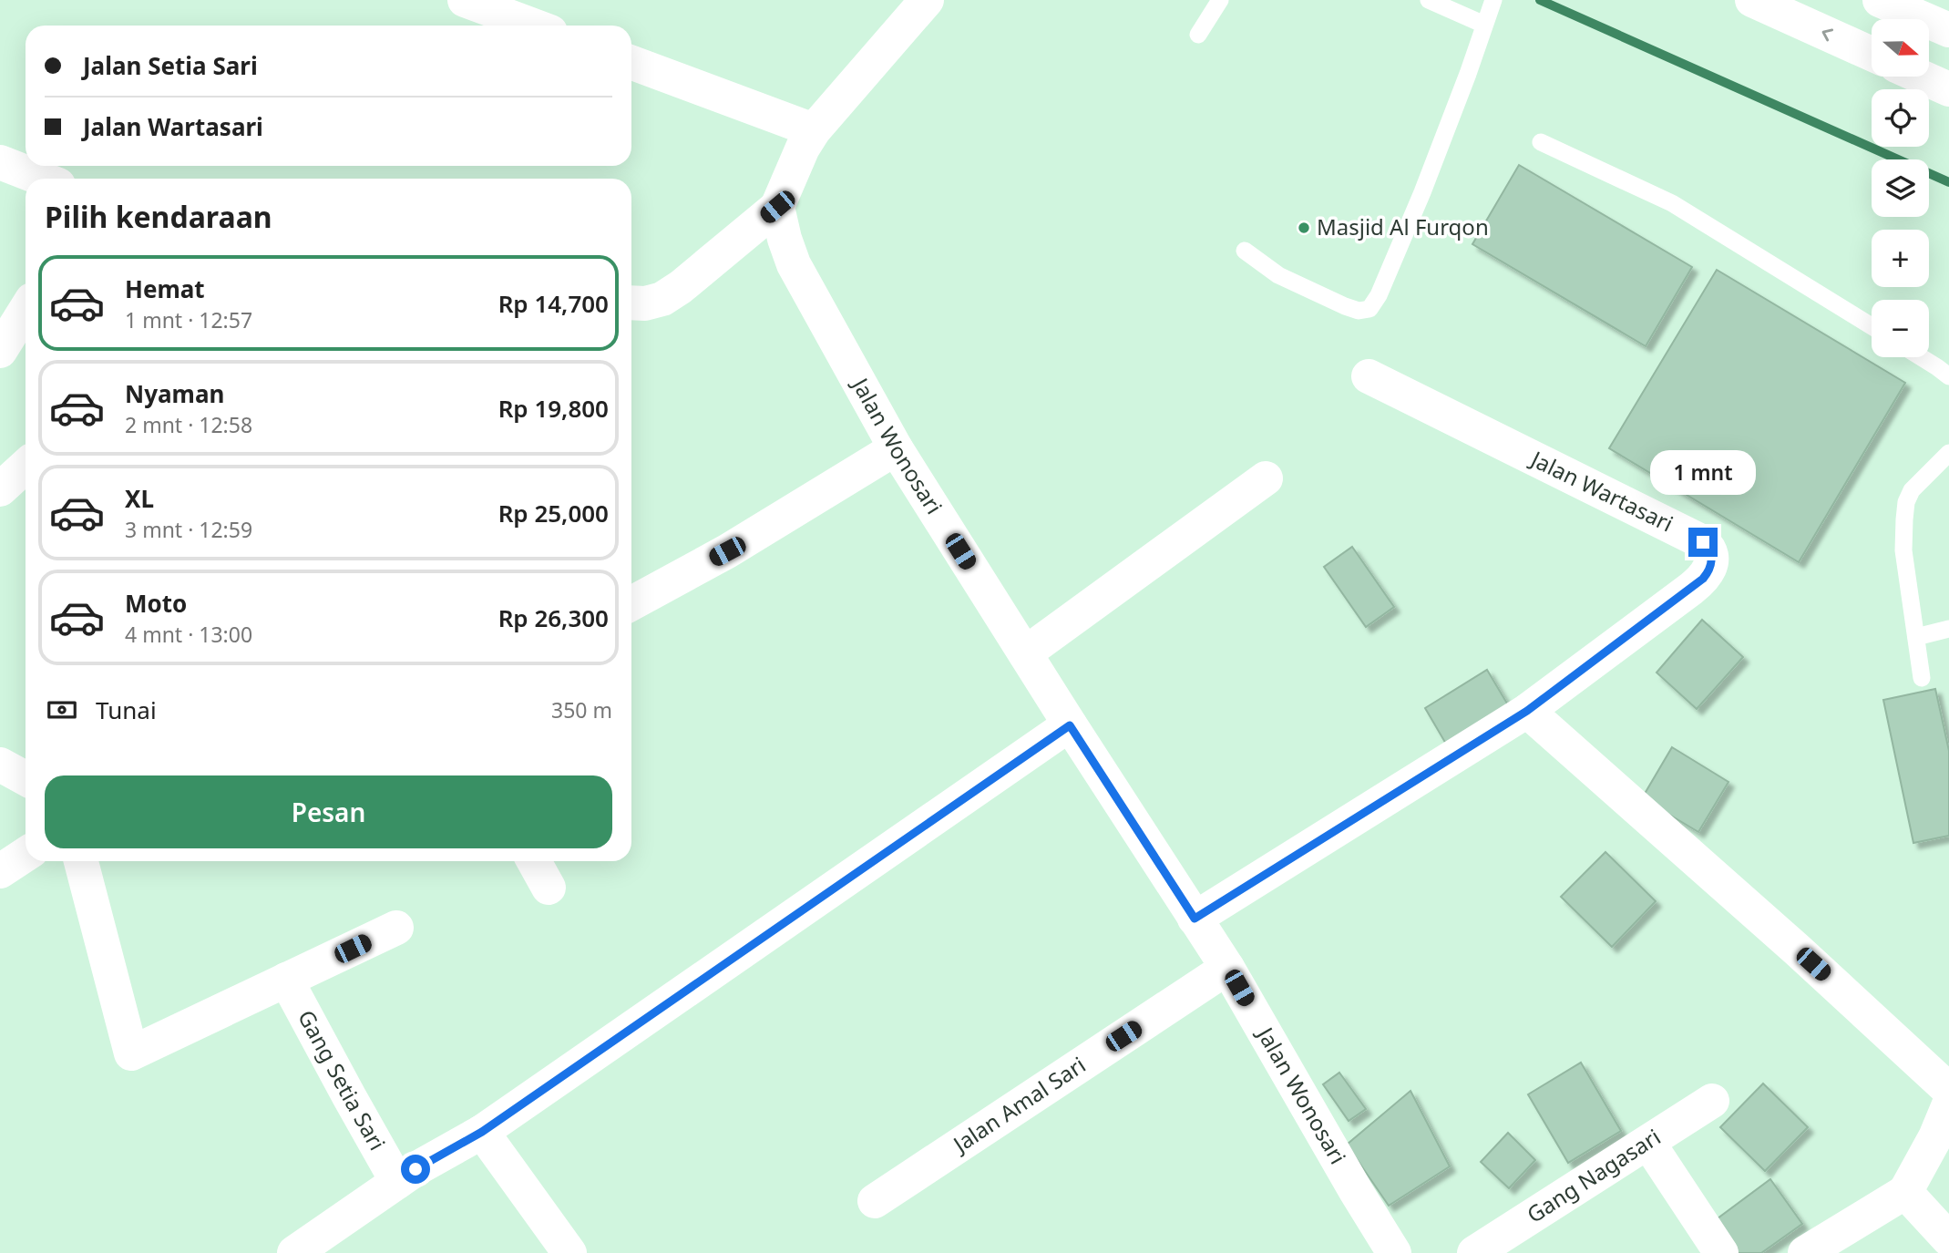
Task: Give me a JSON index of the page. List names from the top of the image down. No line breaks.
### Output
{"streets":{"street":["Jalan Wonosari","Jalan Wartasari","Gang Setia Sari","Jalan Amal Sari","Gang Nagasari"]},"crossings":[["Jalan Wonosari","Jalan Wartasari"],["Jalan Wonosari","Jalan Amal Sari"]],"places":["Masjid Al Furqon"],"north":"right","page":{"map_buttons":["+","−"],"banner":["Jalan Setia Sari","Jalan Wartasari"],"heading":"Pilih kendaraan","list":[{"name":"Hemat","note":"1 mnt · 12:57","value":"Rp 14,700"},{"name":"Nyaman","note":"2 mnt · 12:58","value":"Rp 19,800"},{"name":"XL","note":"3 mnt · 12:59","value":"Rp 25,000"},{"name":"Moto","note":"4 mnt · 13:00","value":"Rp 26,300"}],"bubble":"1 mnt","pay":["Tunai","350 m"],"buttons":"Pesan"}}
